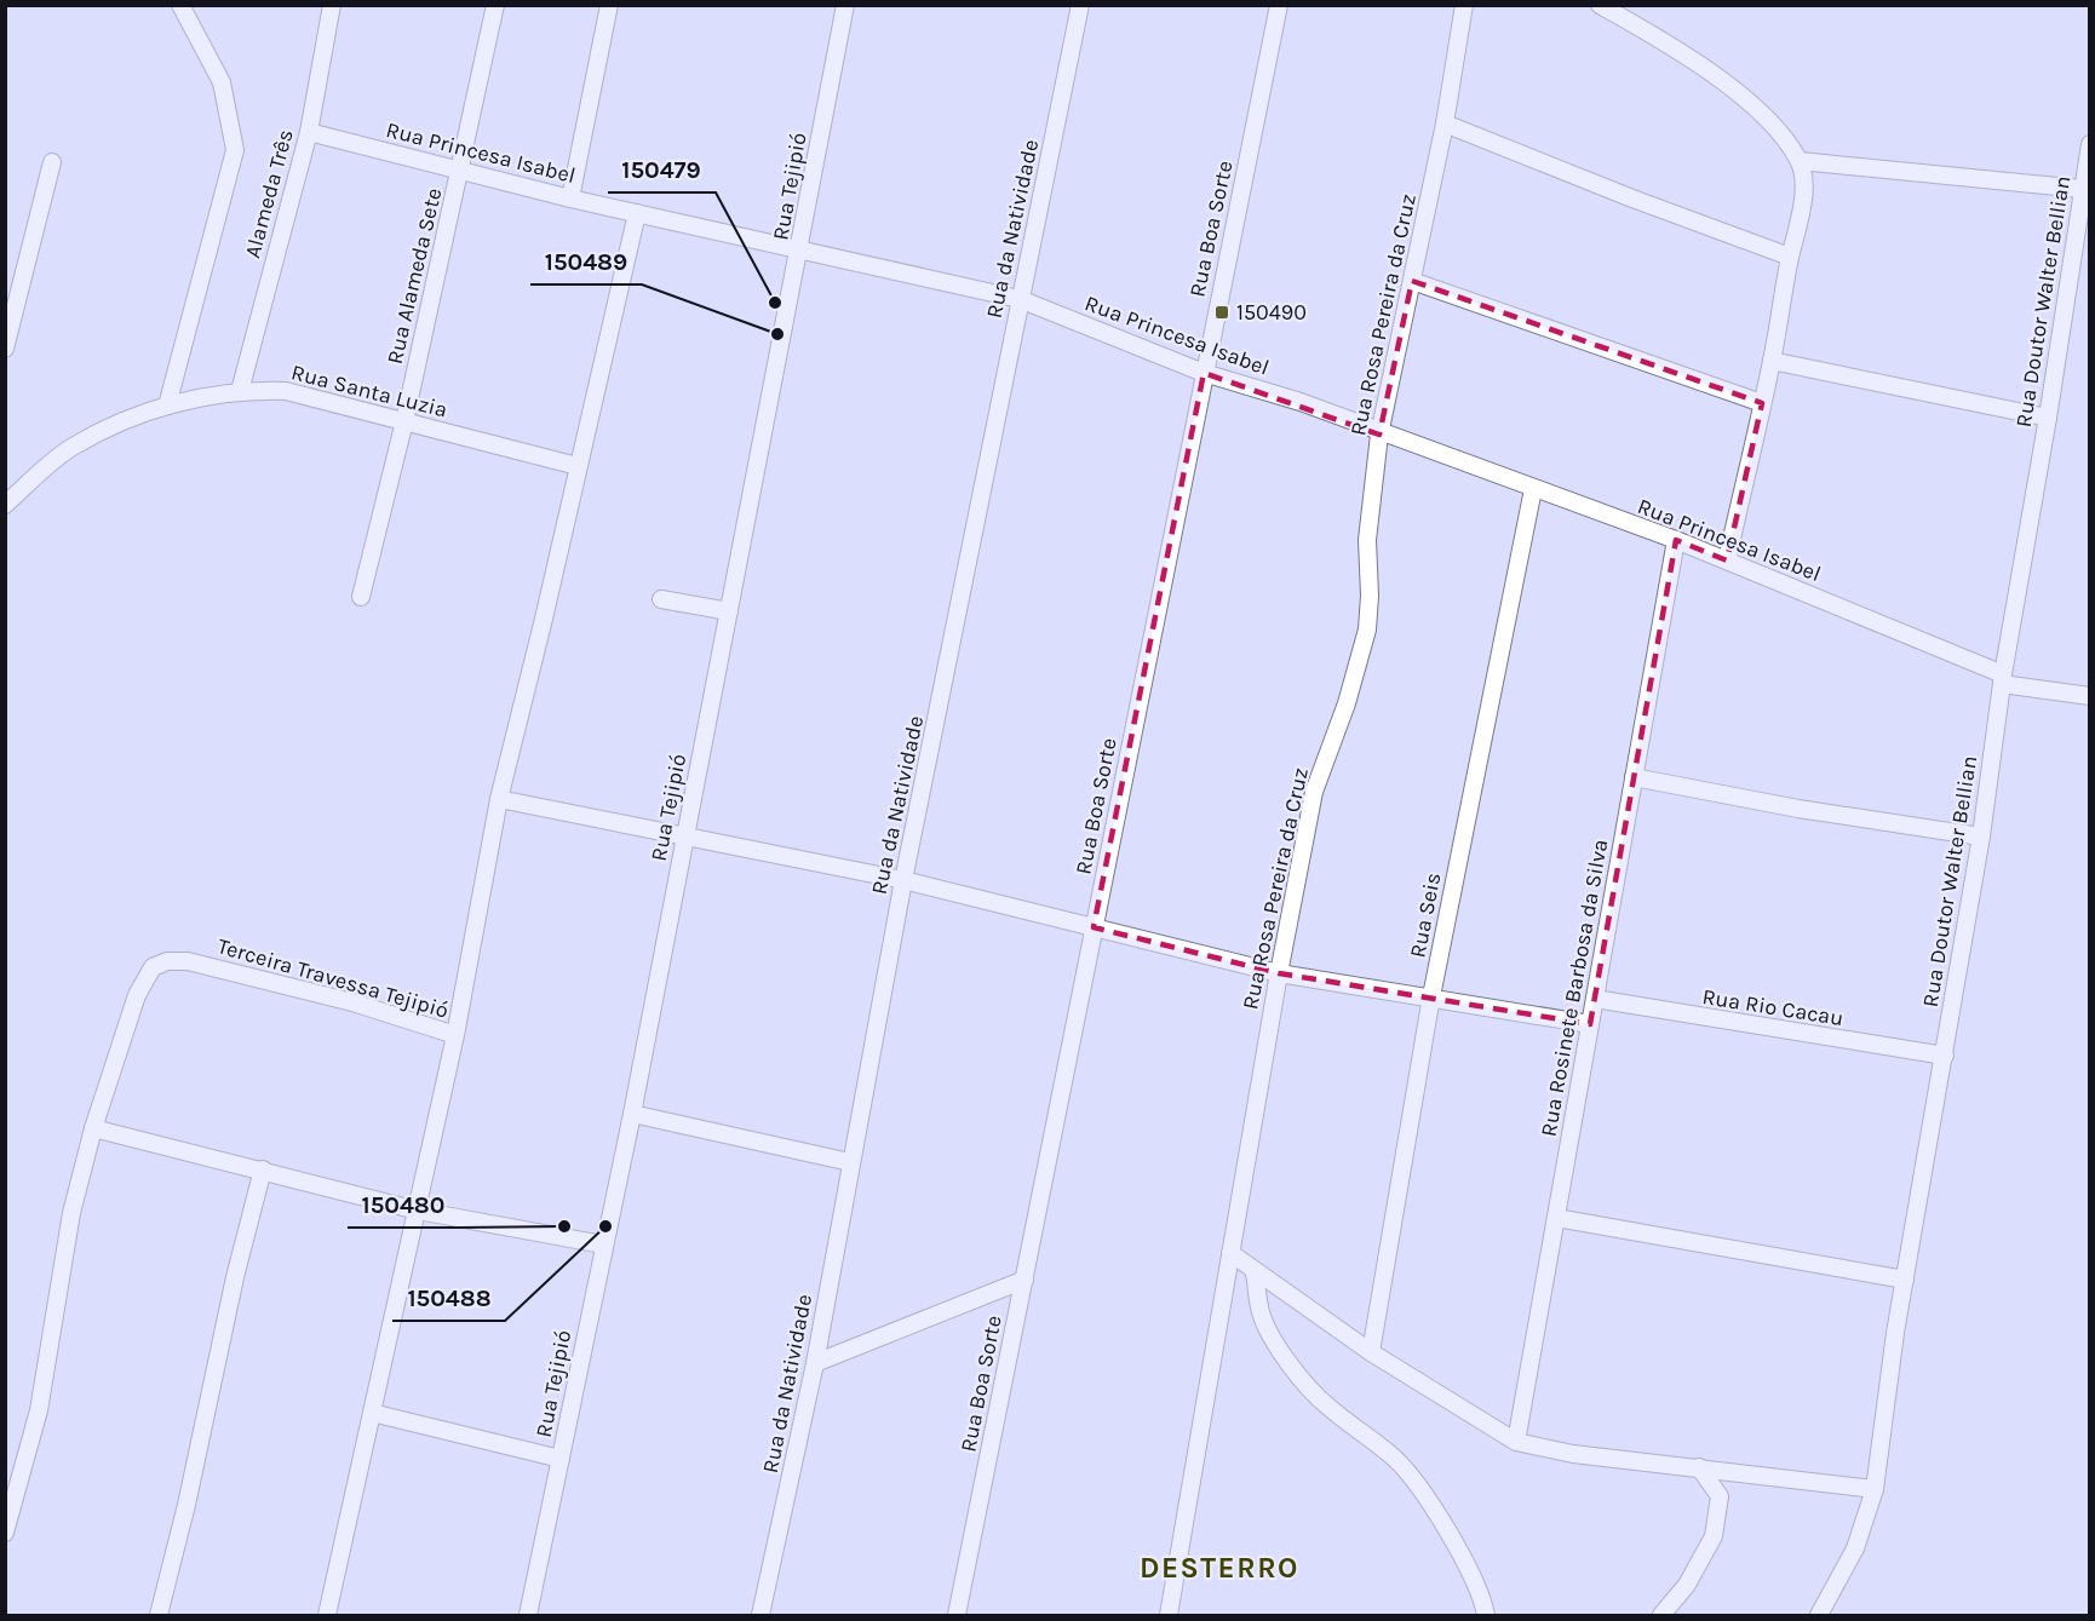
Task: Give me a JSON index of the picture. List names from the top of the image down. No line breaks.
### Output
{"streets":{"street":["Rua Princesa Isabel","Rua Tejipió","Alameda Três","Rua da Natividade","Rua Boa Sorte","Rua Alameda Sete","Rua Doutor Walter Bellian","Rua Rosa Pereira da Cruz","Rua Santa Luzia","Rua Seis","Terceira Travessa Tejipió","Rua Rosinete Barbosa da Silva","Rua Rio Cacau"]},"crossings":[["Rua Princesa Isabel","Rua Tejipió"],["Rua Princesa Isabel","Alameda Três"],["Rua Princesa Isabel","Rua da Natividade"],["Rua Princesa Isabel","Rua Boa Sorte"],["Rua Princesa Isabel","Rua Alameda Sete"],["Rua Princesa Isabel","Rua Doutor Walter Bellian"],["Rua Princesa Isabel","Rua Rosa Pereira da Cruz"],["Rua Princesa Isabel","Rua Seis"],["Rua Princesa Isabel","Rua Rosinete Barbosa da Silva"],["Alameda Três","Rua Santa Luzia"],["Rua Alameda Sete","Rua Santa Luzia"],["Rua Doutor Walter Bellian","Rua Rio Cacau"],["Rua Rosinete Barbosa da Silva","Rua Rio Cacau"]],"districts":["DESTERRO"],"places":{"other":["150479","150489","150480","150488"],"transit":["150490"]}}
